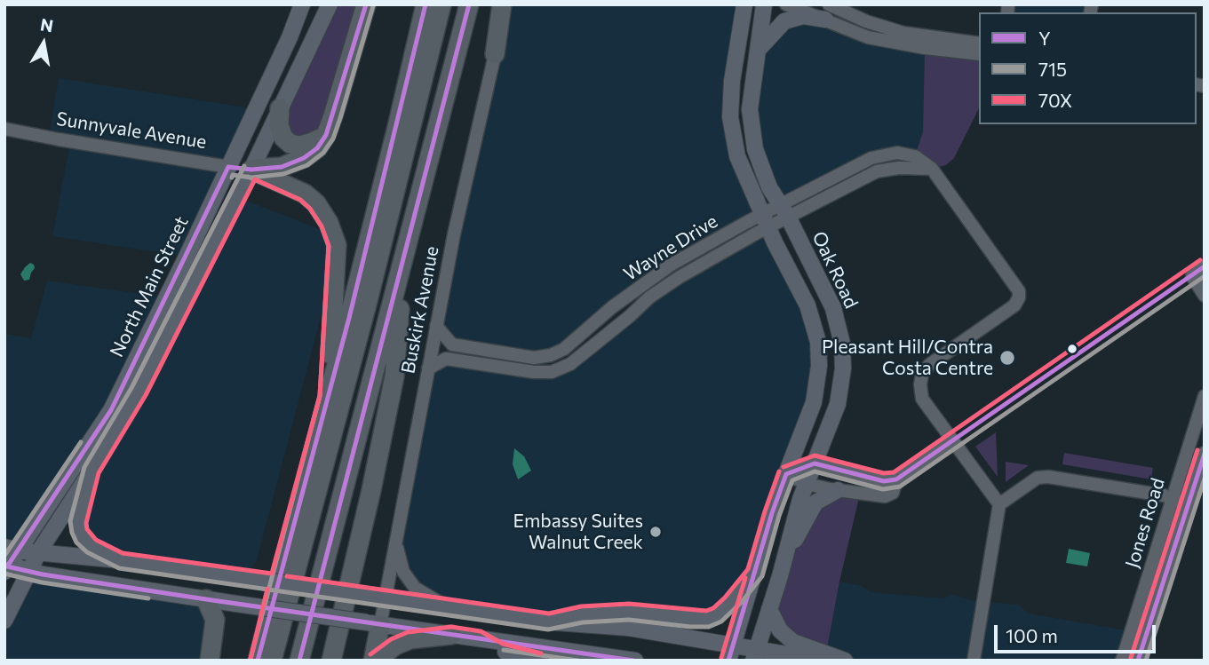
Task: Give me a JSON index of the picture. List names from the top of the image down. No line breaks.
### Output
{"streets":{"main road":["Sunnyvale Avenue","Oak Road","North Main Street"],"street":["Wayne Drive","Buskirk Avenue","Jones Road"]},"crossings":[["Sunnyvale Avenue","North Main Street"],["Wayne Drive","Oak Road"],["Wayne Drive","Buskirk Avenue"]],"places":["Pleasant Hill/Contra Costa Centre","Embassy Suites Walnut Creek"],"lines":["transit line Y","transit line 715","transit line 70X"],"legend":["Y","715","70X"],"scale_bar":"100 m","north":"top"}
